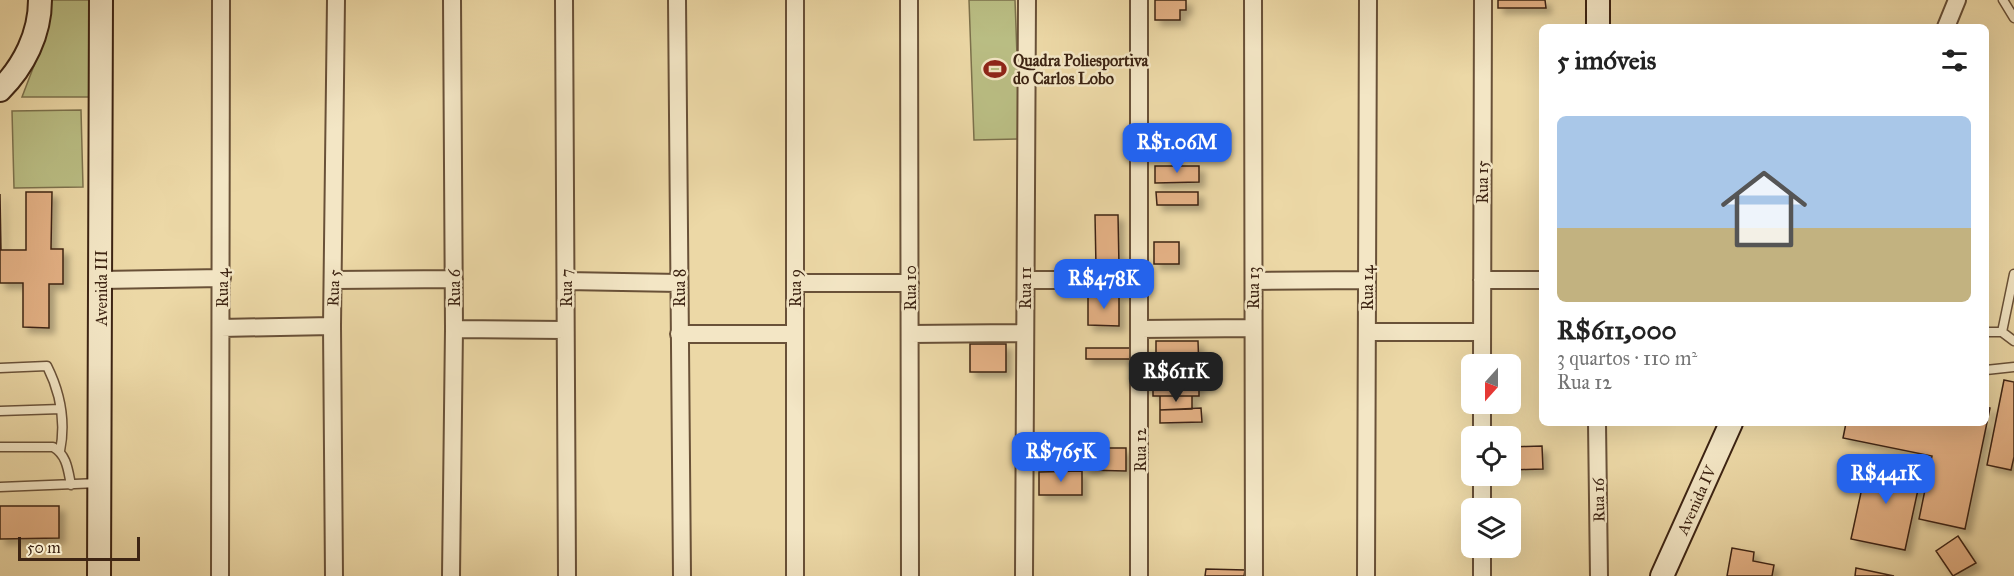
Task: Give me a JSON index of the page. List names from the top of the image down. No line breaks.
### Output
{"streets":{"street":["Rua 15","Avenida III","Rua 4","Rua 5","Rua 6","Rua 7","Rua 8","Rua 9","Rua 10","Rua 11","Rua 13","Rua 14","Rua 12","Rua 16","Avenida IV"]},"places":{"sports":["Quadra Poliesportiva do Carlos Lobo"]},"scale_bar":"50 m","north":"bottom","page":{"heading":"5 imóveis","list":[{"name":"R$611,000","note":"3 quartos · 110 m² · Rua 12"}],"price":["R$1.06M","R$478K","R$611K","R$765K","R$441K"],"scale":"50 m"}}
